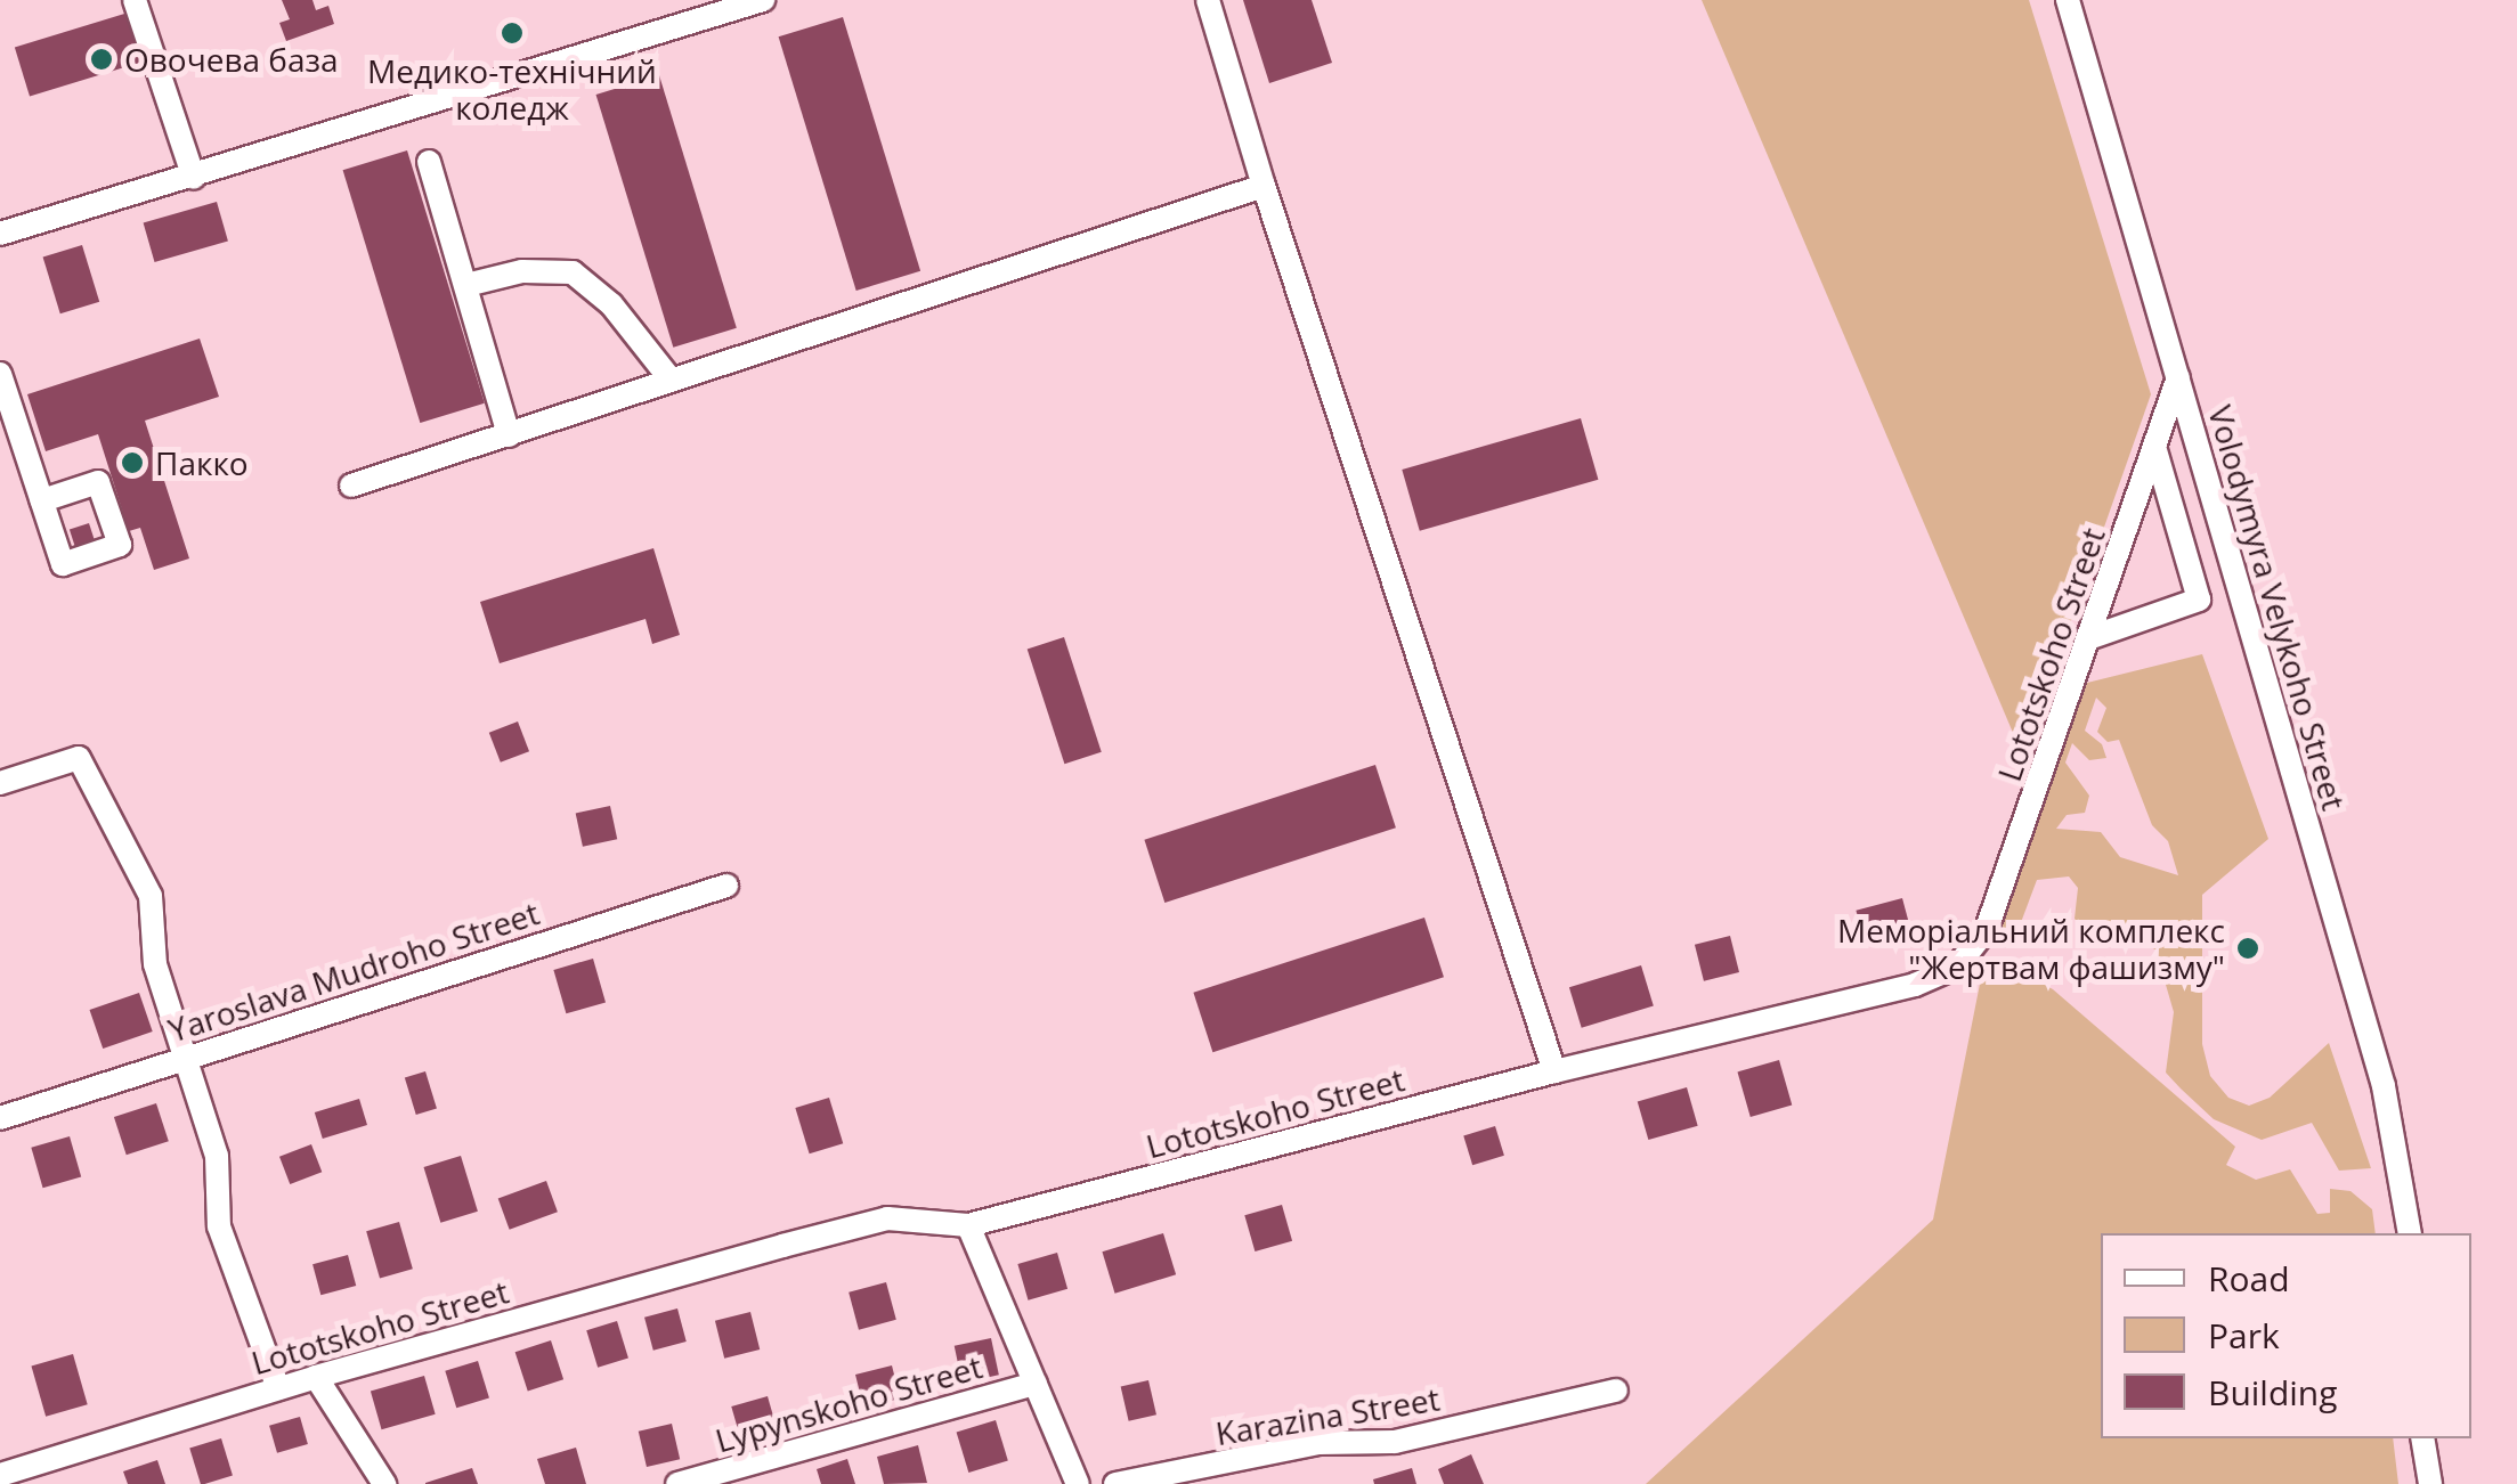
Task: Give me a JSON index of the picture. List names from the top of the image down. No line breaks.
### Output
{"streets":{"street":["Volodymyra Velykoho Street","Lototskoho Street","Yaroslava Mudroho Street","Lypynskoho Street","Karazina Street"]},"crossings":[["Volodymyra Velykoho Street","Lototskoho Street"]],"places":["Медико-технічний коледж","Овочева база","Пакко","Меморіальний комплекс \"Жертвам фашизму\""],"legend":["Road","Park","Building"]}
